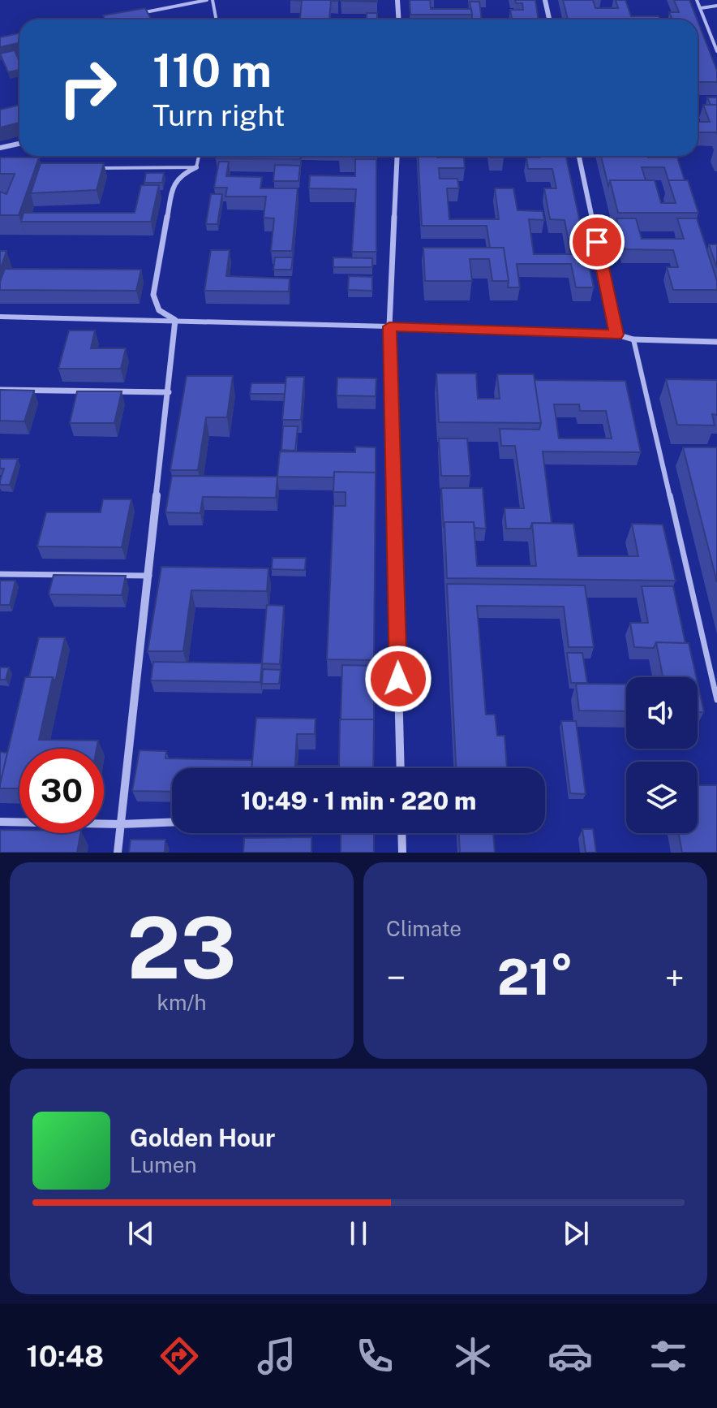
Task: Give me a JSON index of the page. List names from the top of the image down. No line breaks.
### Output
{"page":{"turn":["110 m","Turn right"],"limit":"30","trip":"10:49 · 1 min · 220 m","tile":[["23","km/h"],"Climate"],"heat":["−","21°","+"],"song":["Golden Hour","Lumen"],"tabs":"10:48"}}
